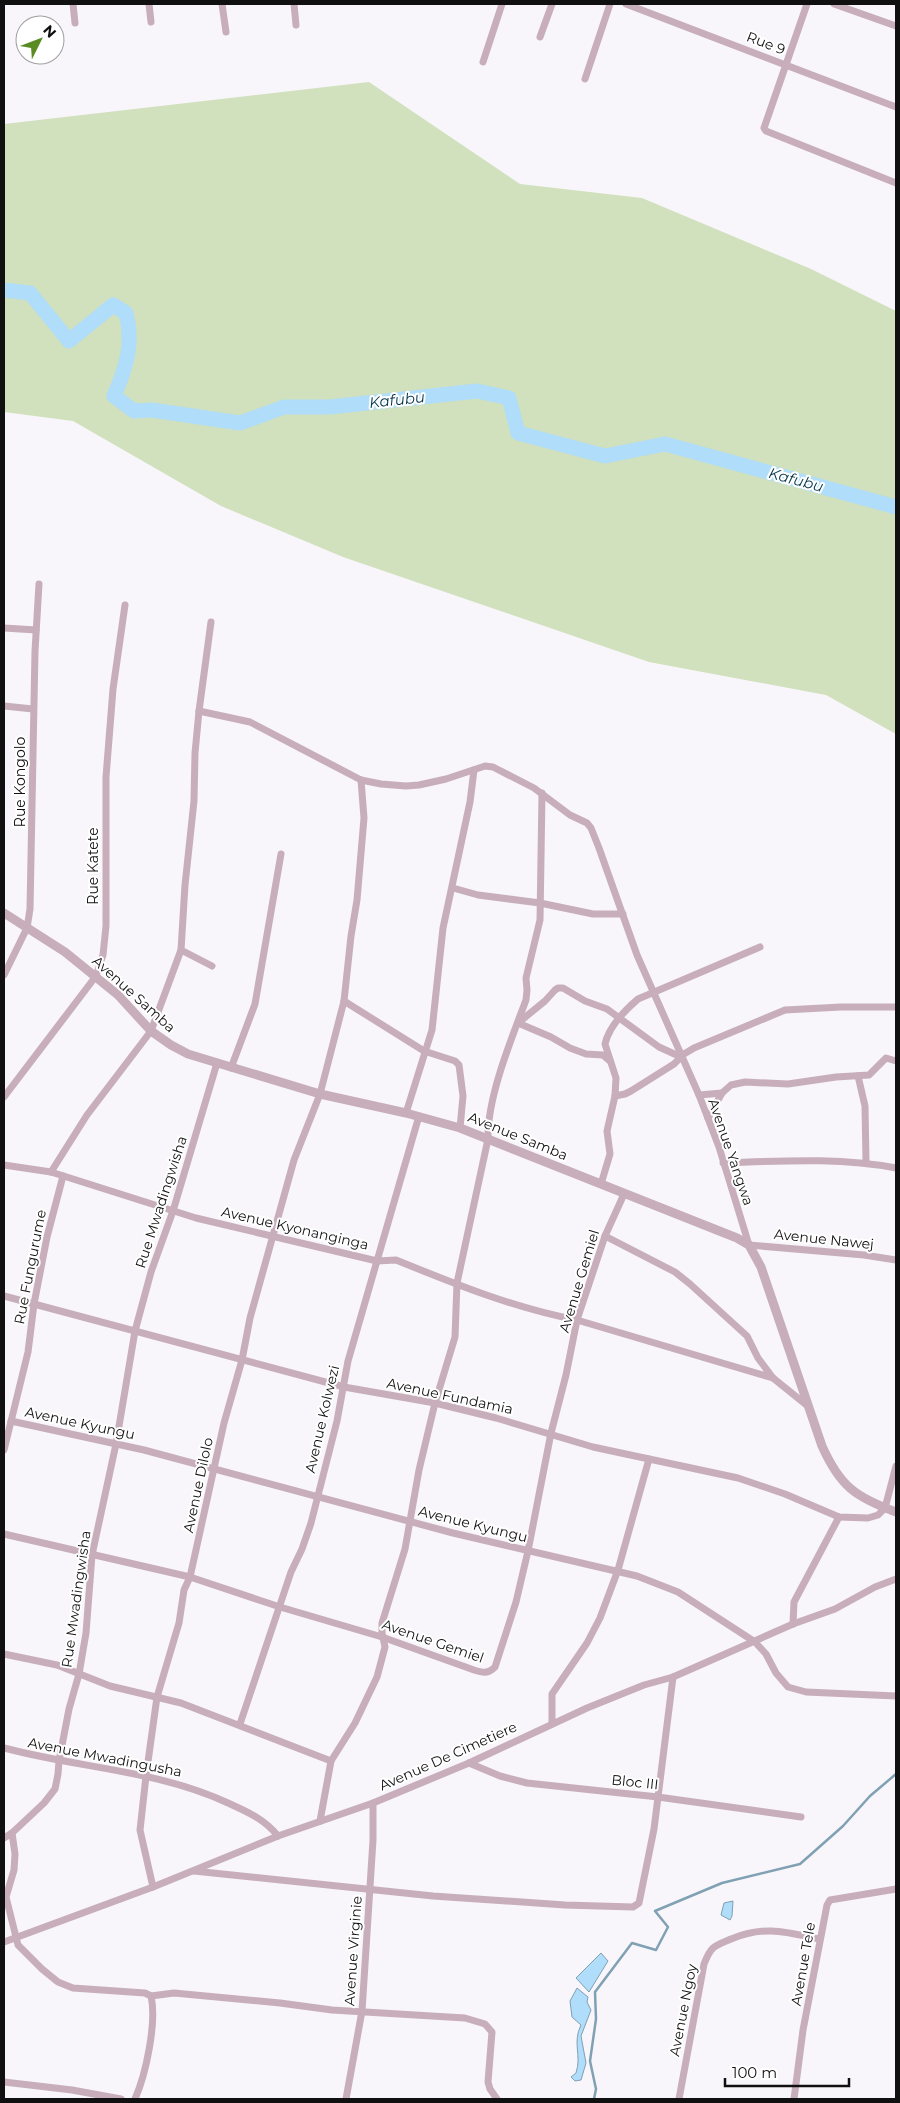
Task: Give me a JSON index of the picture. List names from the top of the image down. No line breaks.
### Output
{"streets":{"street":["Rue 9","Rue Kongolo","Rue Katete","Avenue Samba","Avenue Yangwa","Rue Mwadingwisha","Avenue Kyonanginga","Avenue Nawej","Rue Fungurume","Avenue Gemiel","Avenue Fundamia","Avenue Kolwezi","Avenue Kyungu","Avenue Dilolo","Avenue De Cimetiere","Avenue Mwadingusha","Bloc III","Avenue Virginie","Avenue Tele","Avenue Ngoy"]},"crossings":[["Rue Kongolo","Avenue Samba"],["Rue Katete","Avenue Samba"],["Avenue Samba","Avenue Yangwa"],["Avenue Samba","Rue Mwadingwisha"],["Avenue Samba","Avenue Nawej"],["Avenue Samba","Avenue Gemiel"],["Avenue Samba","Avenue Kolwezi"],["Avenue Samba","Avenue Dilolo"],["Avenue Yangwa","Avenue Nawej"],["Rue Mwadingwisha","Avenue Kyonanginga"],["Rue Mwadingwisha","Avenue Gemiel"],["Rue Mwadingwisha","Avenue Fundamia"],["Rue Mwadingwisha","Avenue Kyungu"],["Rue Mwadingwisha","Avenue Mwadingusha"],["Avenue Kyonanginga","Rue Fungurume"],["Avenue Kyonanginga","Avenue Gemiel"],["Avenue Kyonanginga","Avenue Kolwezi"],["Avenue Kyonanginga","Avenue Dilolo"],["Rue Fungurume","Avenue Fundamia"],["Rue Fungurume","Avenue Kyungu"],["Avenue Gemiel","Avenue Fundamia"],["Avenue Gemiel","Avenue Kolwezi"],["Avenue Gemiel","Avenue Kyungu"],["Avenue Gemiel","Avenue Dilolo"],["Avenue Fundamia","Avenue Kolwezi"],["Avenue Fundamia","Avenue Dilolo"],["Avenue Kolwezi","Avenue Kyungu"],["Avenue Kyungu","Avenue Dilolo"],["Avenue Kyungu","Avenue De Cimetiere"],["Avenue Dilolo","Avenue De Cimetiere"],["Avenue Dilolo","Avenue Mwadingusha"],["Avenue De Cimetiere","Avenue Mwadingusha"],["Avenue De Cimetiere","Bloc III"],["Avenue De Cimetiere","Avenue Virginie"],["Avenue Tele","Avenue Ngoy"]],"water":["Kafubu"],"scale_bar":"100 m","north":"top right"}
